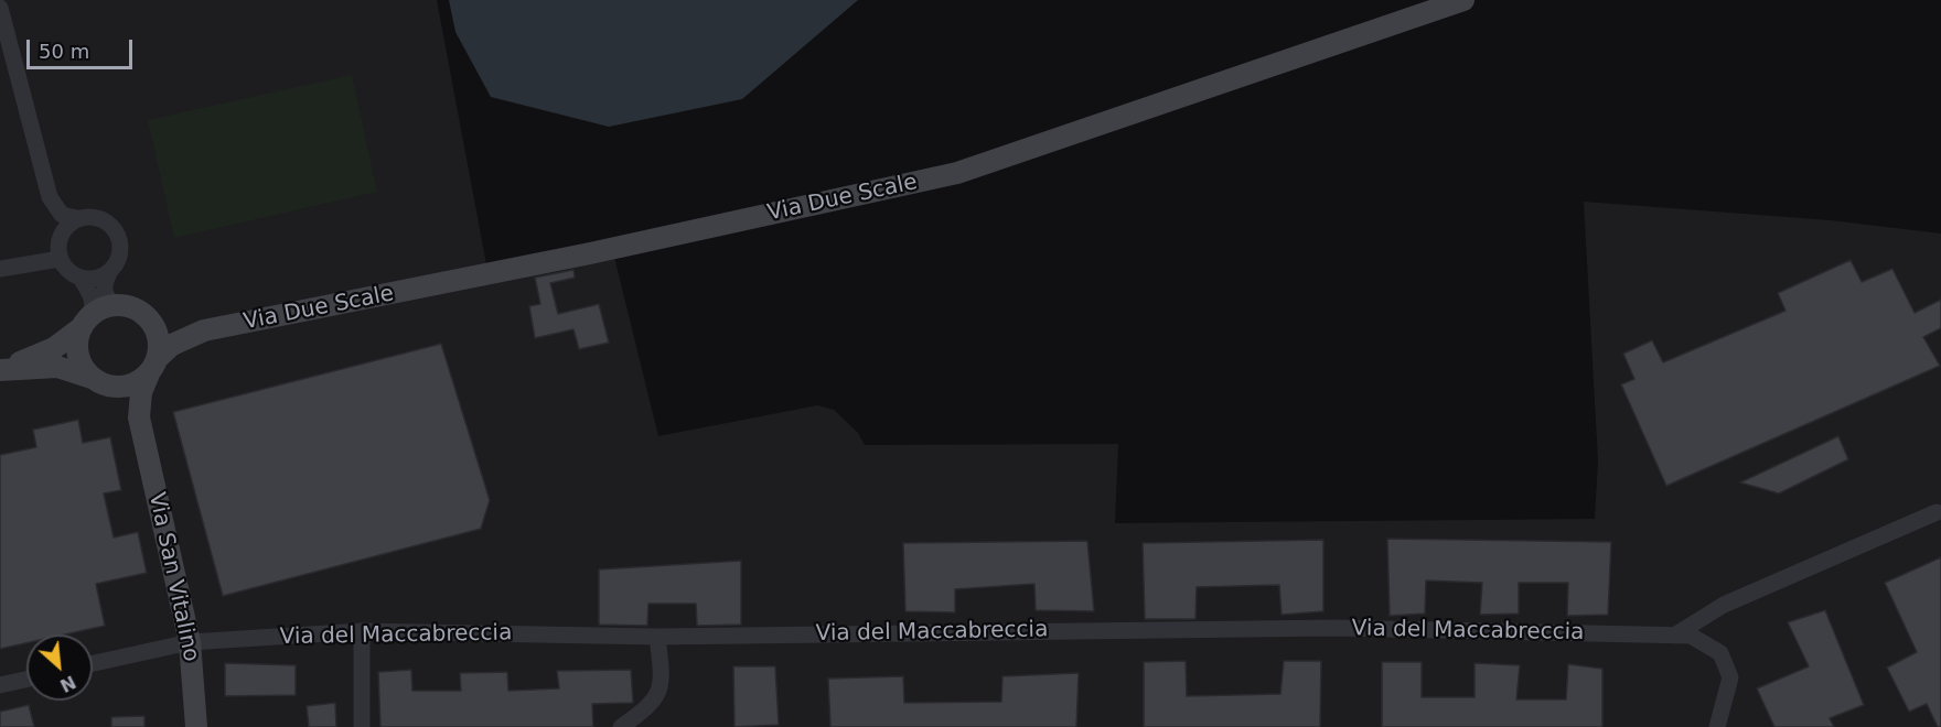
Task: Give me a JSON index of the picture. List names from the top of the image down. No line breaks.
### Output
{"streets":{"street":["Via Due Scale","Via San Vitalino","Via del Maccabreccia"]},"crossings":[["Via Due Scale","Via San Vitalino"],["Via San Vitalino","Via del Maccabreccia"]],"scale_bar":"50 m","north":"bottom right"}
